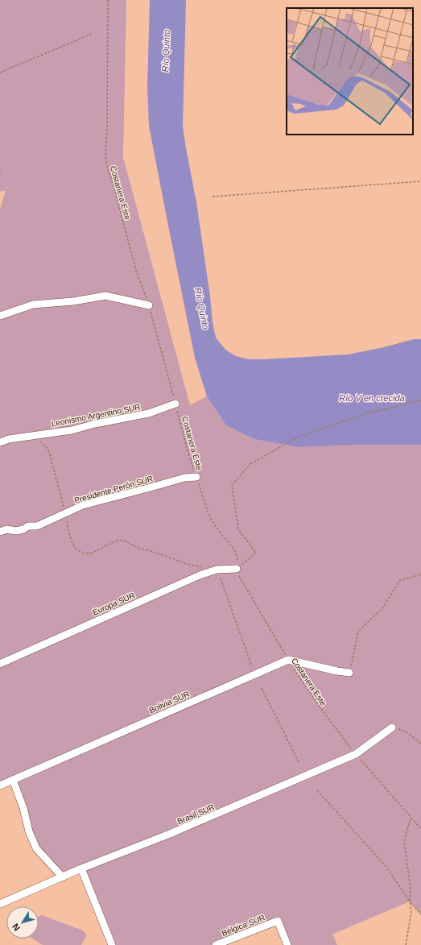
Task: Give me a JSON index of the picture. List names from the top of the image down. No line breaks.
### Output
{"streets":{"street":["Leonismo Argentino SUR","Presidente Perón SUR","Europa SUR","Bolivia SUR","Brasil SUR","Bélgica SUR"],"path":["Costanera Este"]},"crossings":[["Costanera Este","Leonismo Argentino SUR"],["Costanera Este","Presidente Perón SUR"],["Costanera Este","Europa SUR"],["Costanera Este","Bolivia SUR"],["Costanera Este","Brasil SUR"]],"water":["Río Quinto","Río V en crecida"],"north":"bottom left"}
